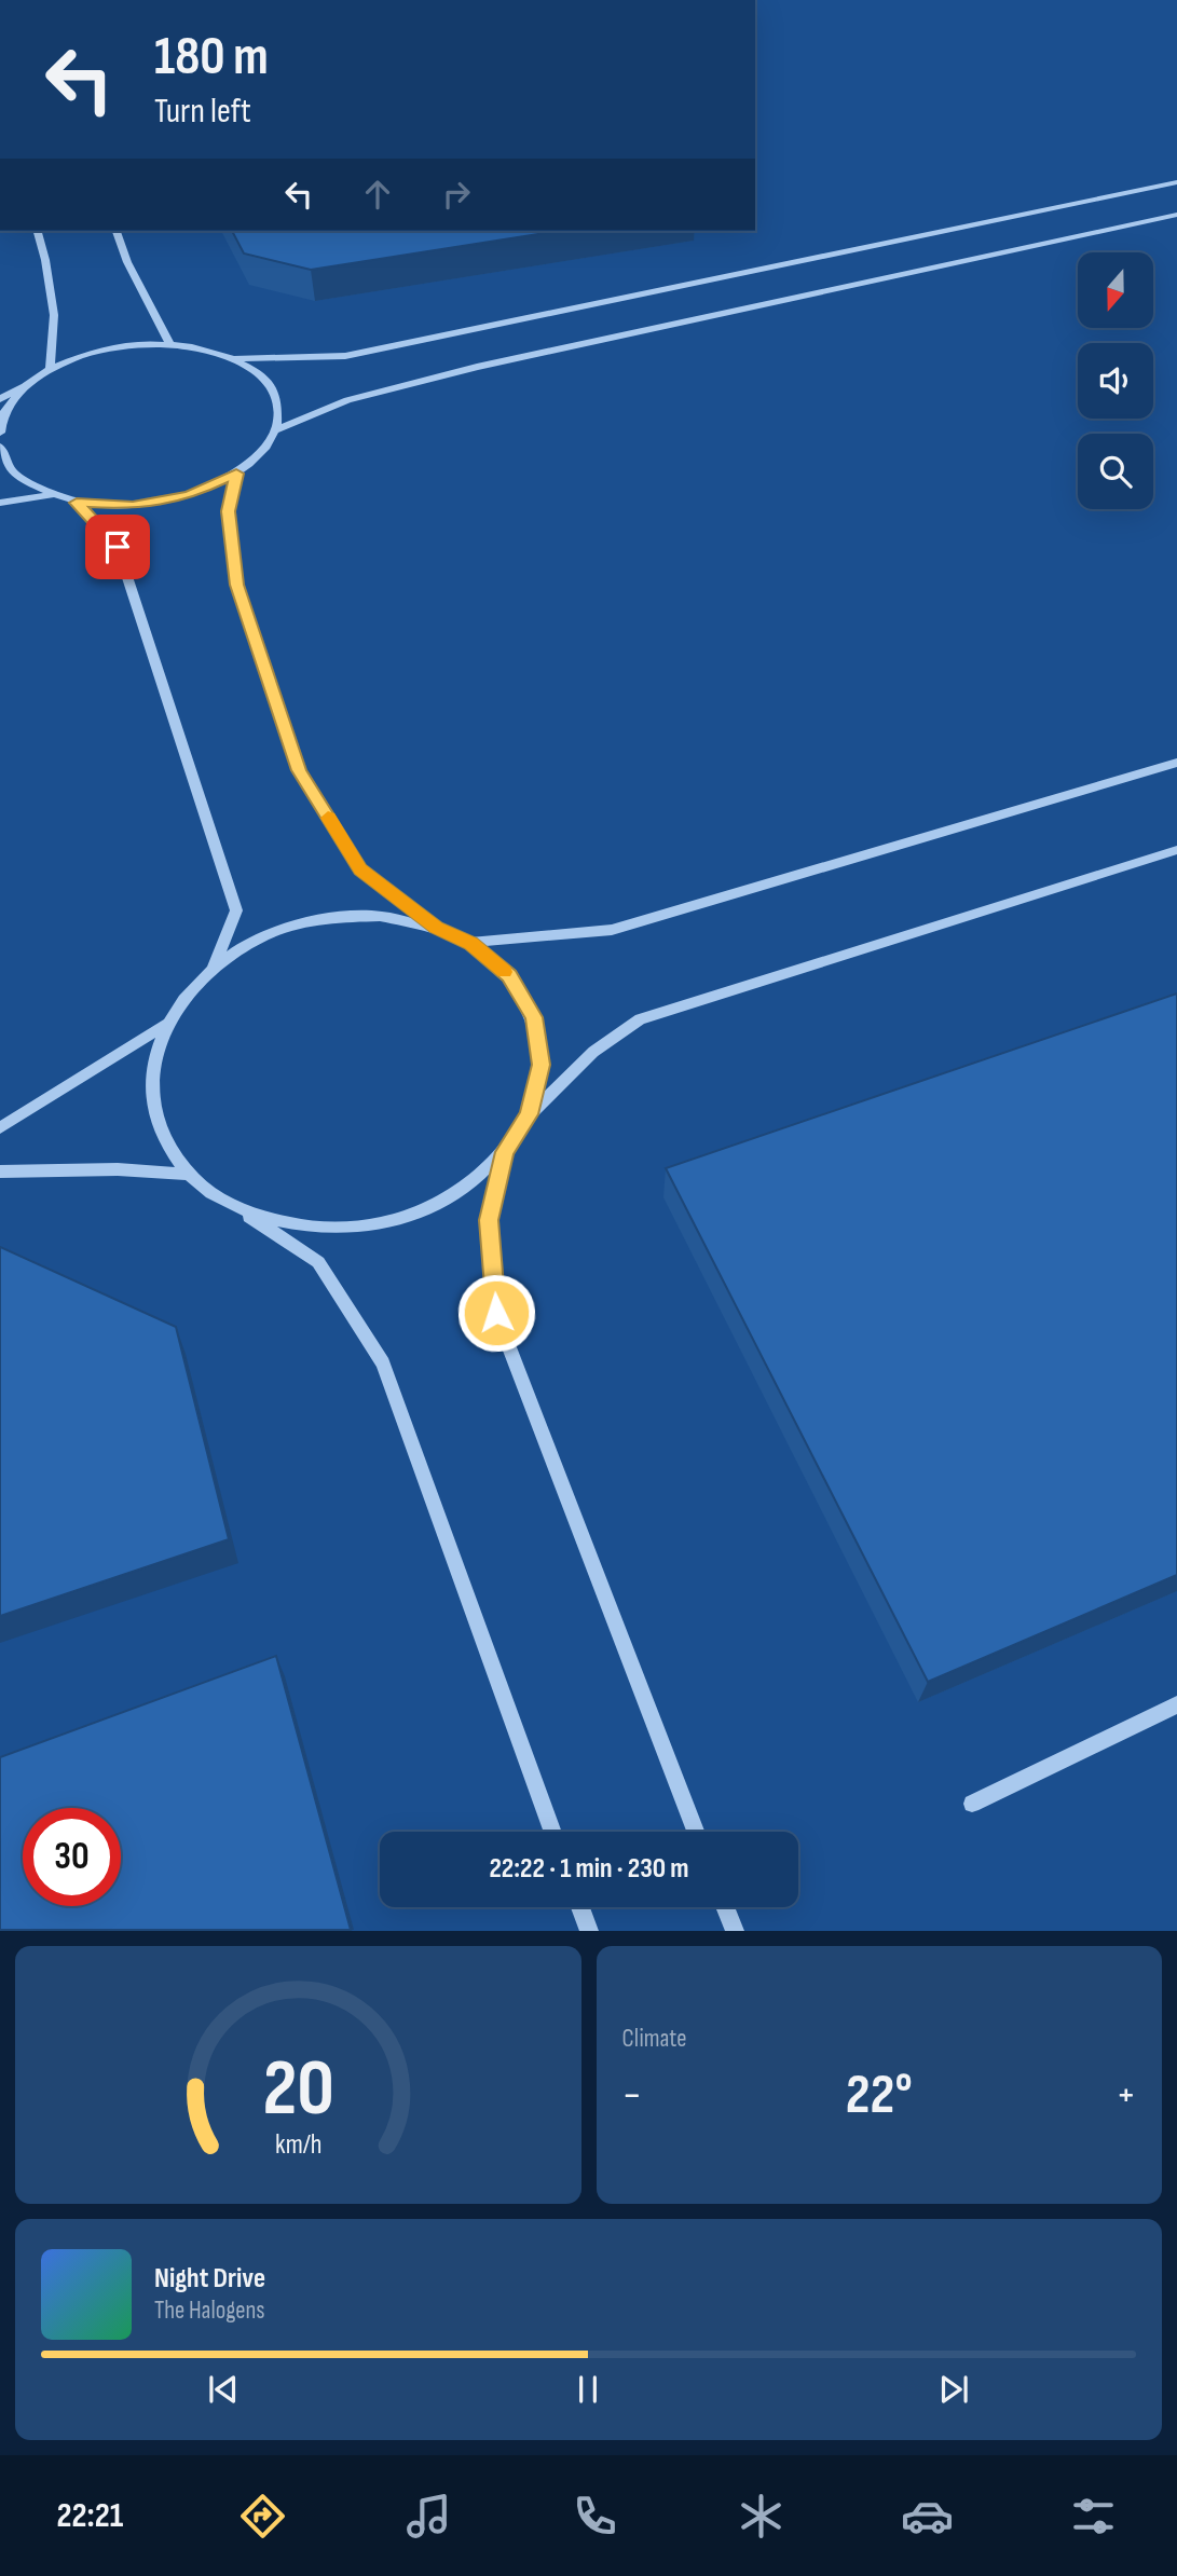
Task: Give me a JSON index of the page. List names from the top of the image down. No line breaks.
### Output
{"north":"bottom","page":{"turn":["180 m","Turn left"],"limit":"30","trip":"22:22 · 1 min · 230 m","tile":"Climate","heat":["−","22°","+"],"song":["Night Drive","The Halogens"],"tabs":"22:21","gauge":["20","km/h"]}}
